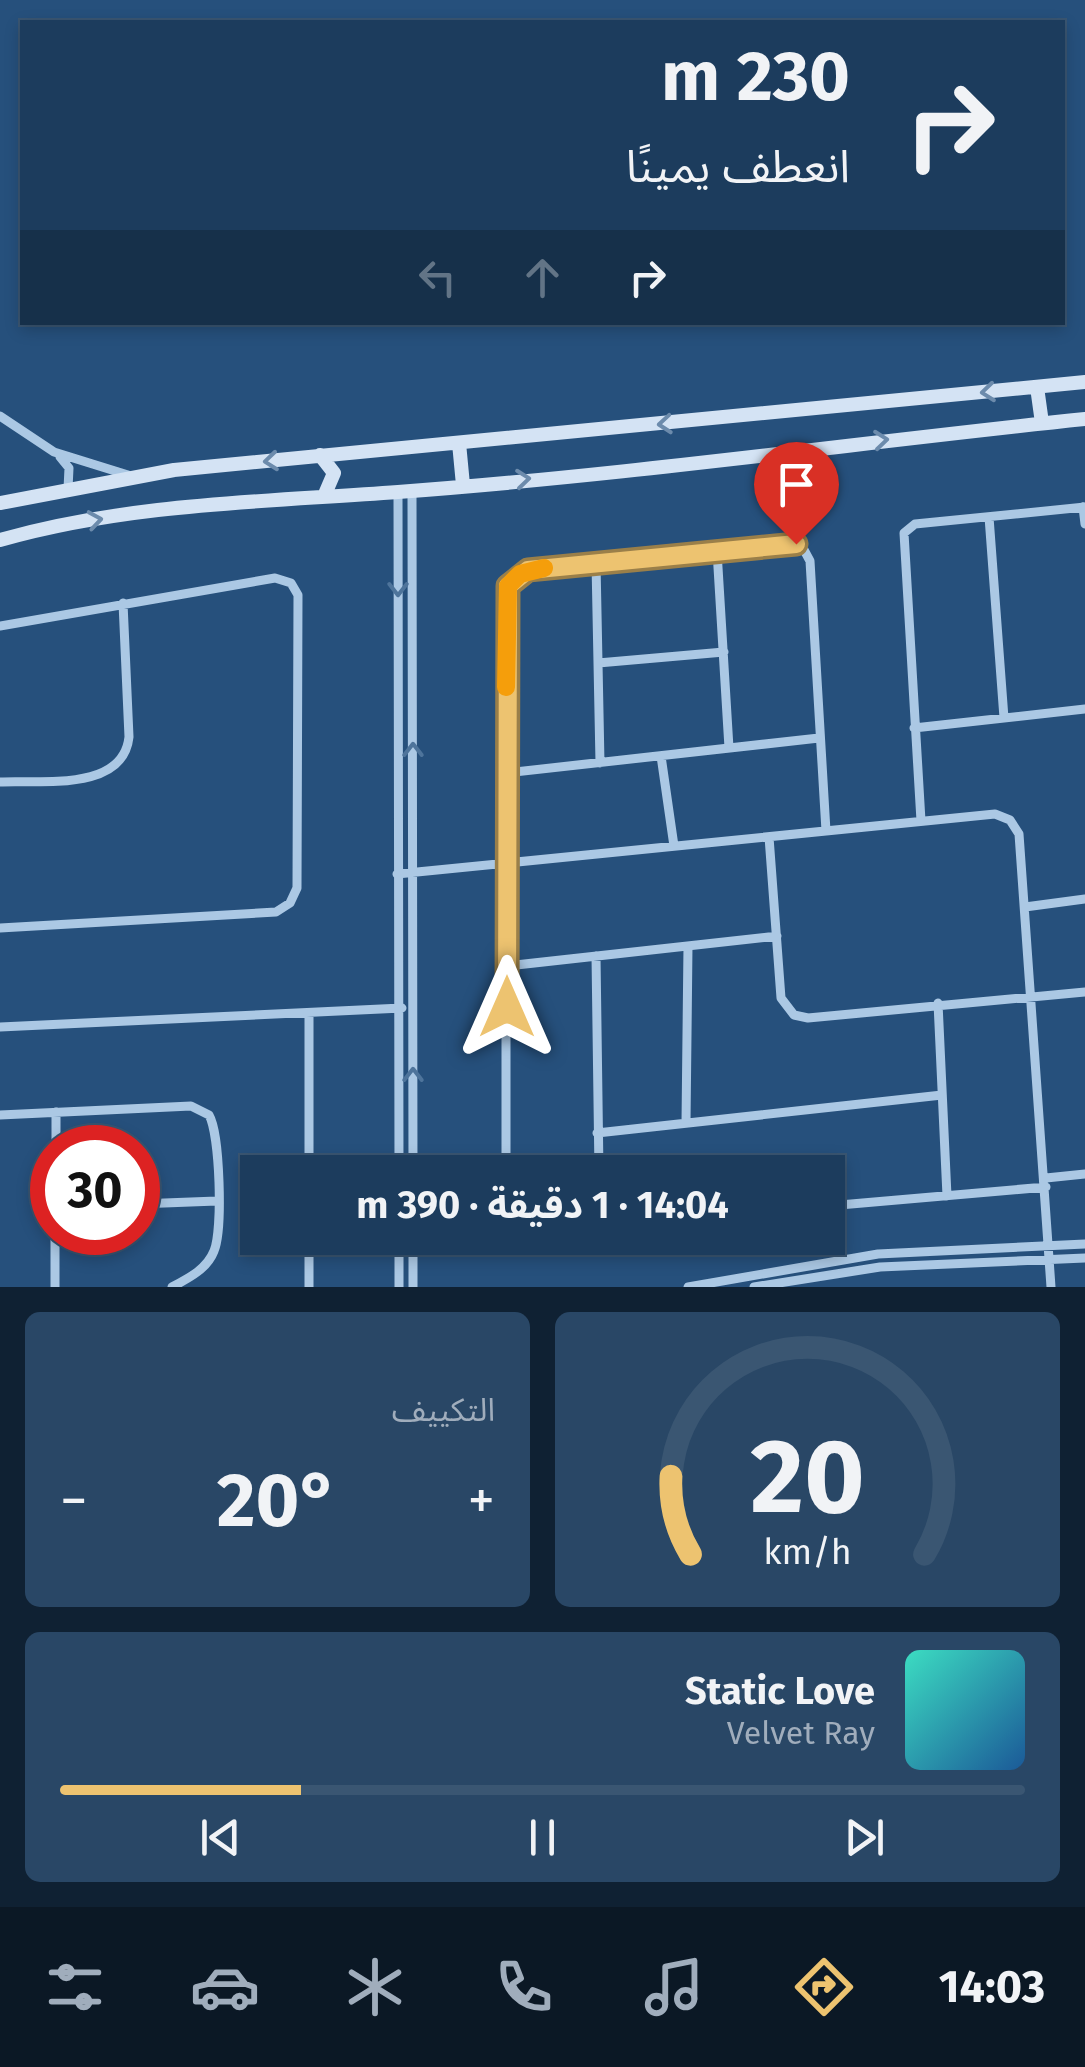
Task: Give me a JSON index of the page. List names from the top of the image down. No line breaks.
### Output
{"page":{"turn":["230 m","انعطف يمينًا"],"limit":"30","trip":"14:04 · 1 دقيقة · 390 m","tile":"التكييف","heat":["−","20°","+"],"song":["Static Love","Velvet Ray"],"tabs":"14:03","gauge":["20","km/h"]}}
